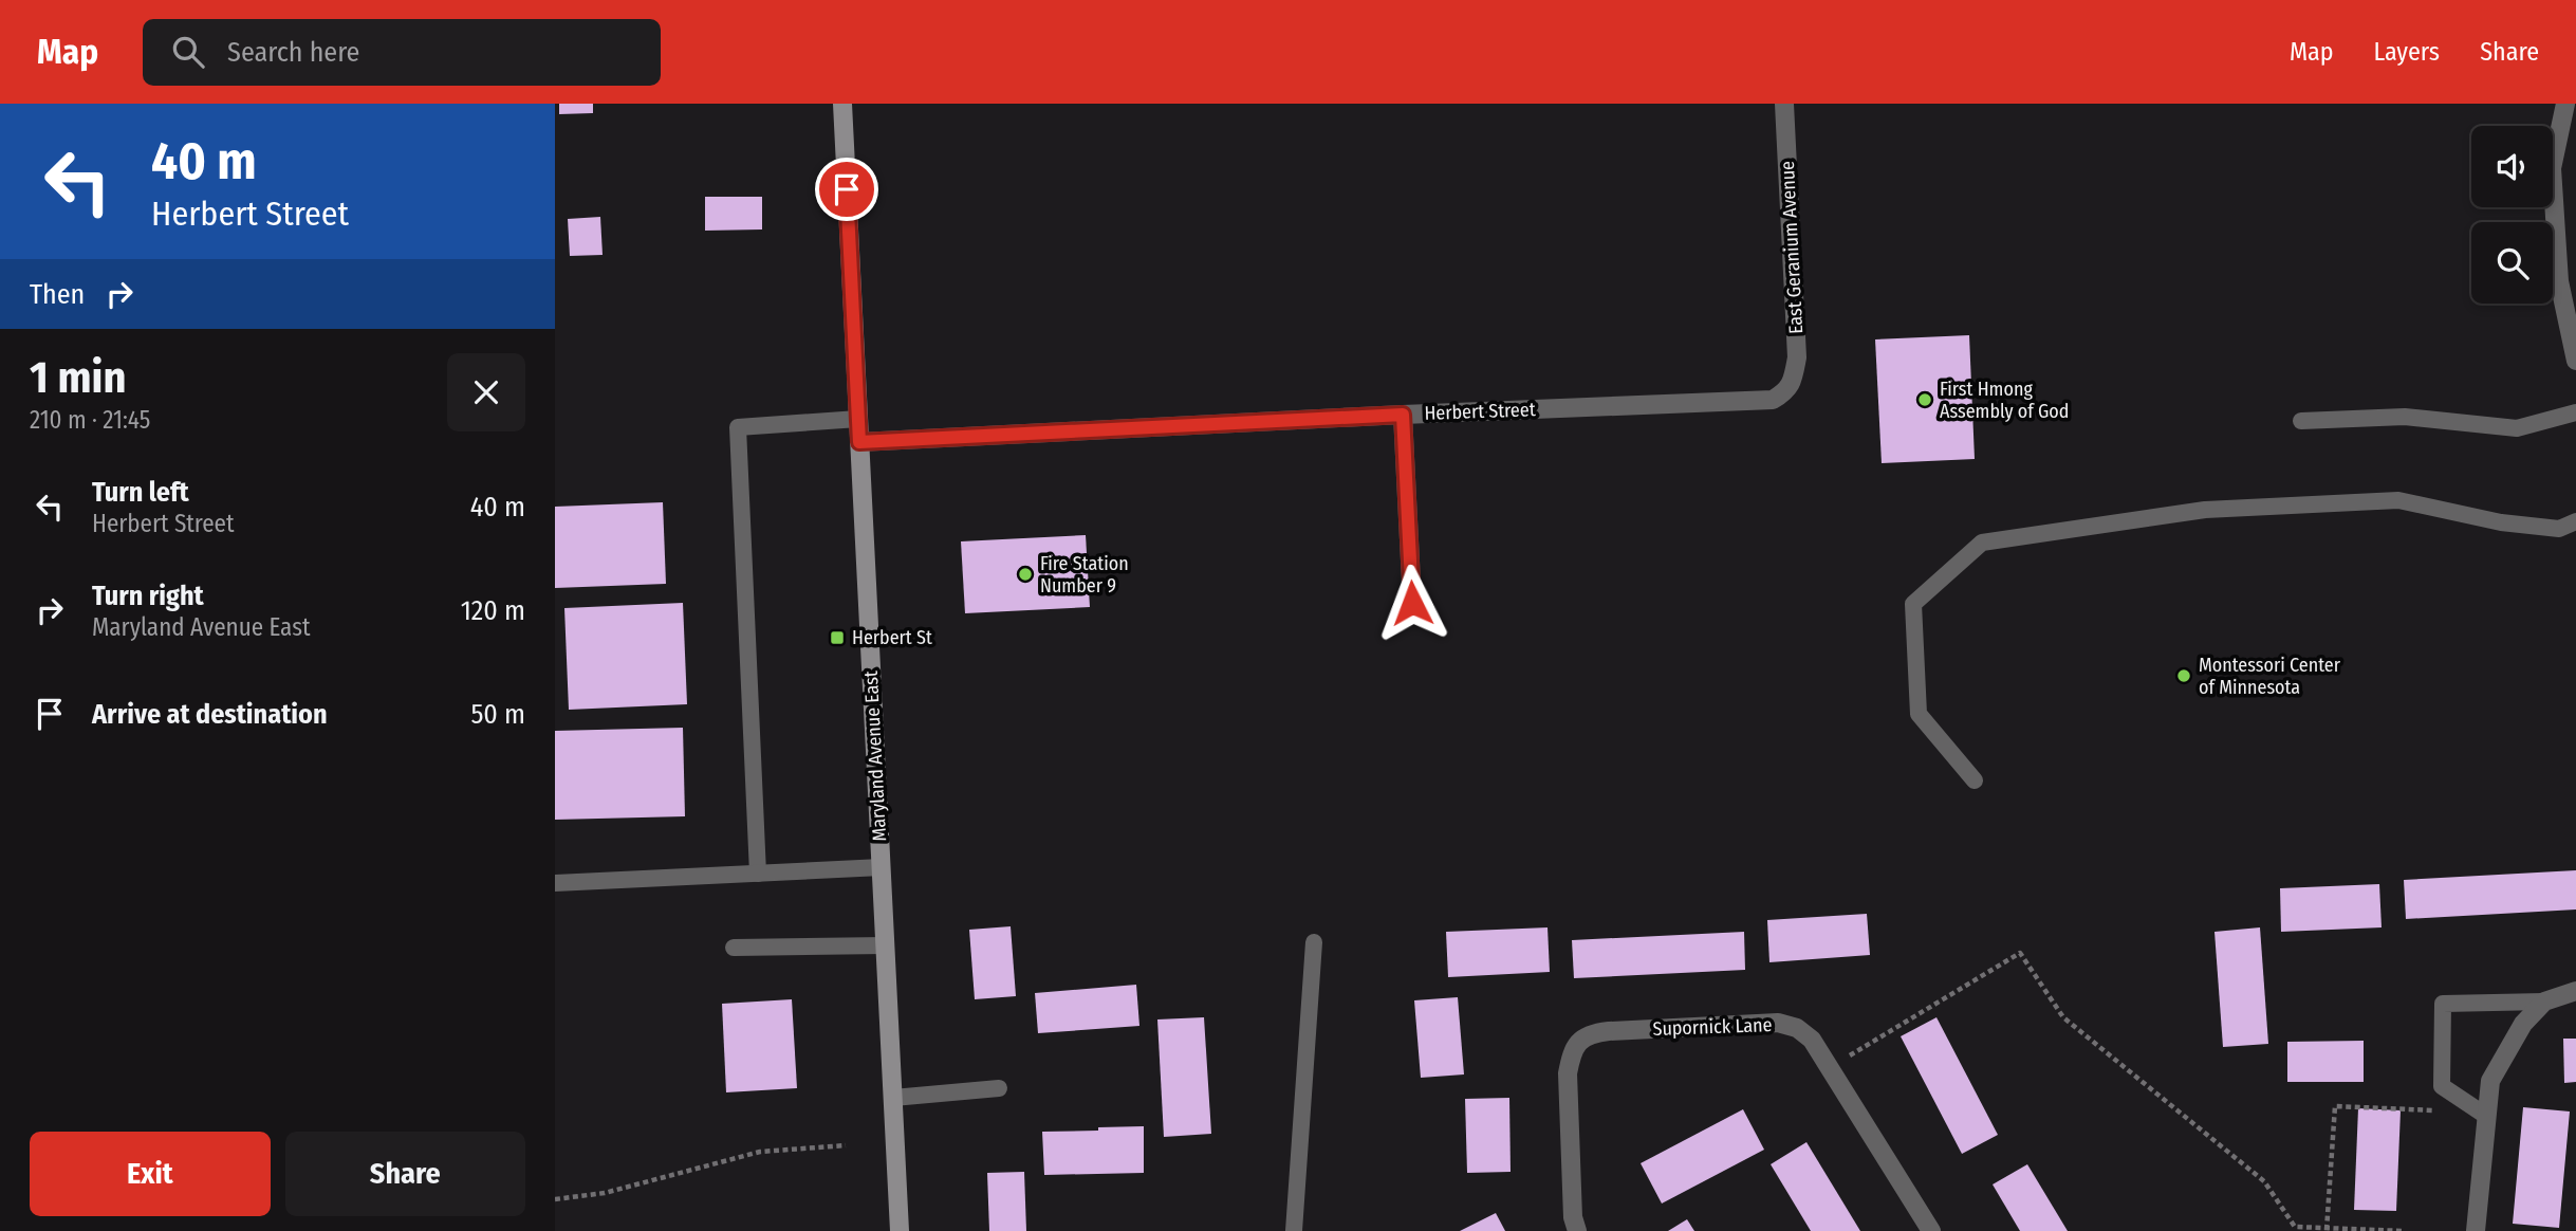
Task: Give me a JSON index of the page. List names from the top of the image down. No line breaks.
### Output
{"streets":{"main road":["Maryland Avenue East"],"street":["East Geranium Avenue","Herbert Street","Supornick Lane"]},"crossings":[["East Geranium Avenue","Herbert Street"],["Herbert Street","Maryland Avenue East"]],"places":{"other":["First Hmong Assembly of God","Fire Station Number 9","Montessori Center of Minnesota"],"transit":["Herbert St"]},"page":{"header":"Map","search":"Search here","nav":["Map","Layers","Share"],"turn":["40 m","Herbert Street"],"then":"Then","heading":["1 min","210 m · 21:45"],"list":[{"name":"Turn left","note":"Herbert Street","value":"40 m"},{"name":"Turn right","note":"Maryland Avenue East","value":"120 m"},{"name":"Arrive at destination","value":"50 m"}],"buttons":["Exit","Share"]}}
